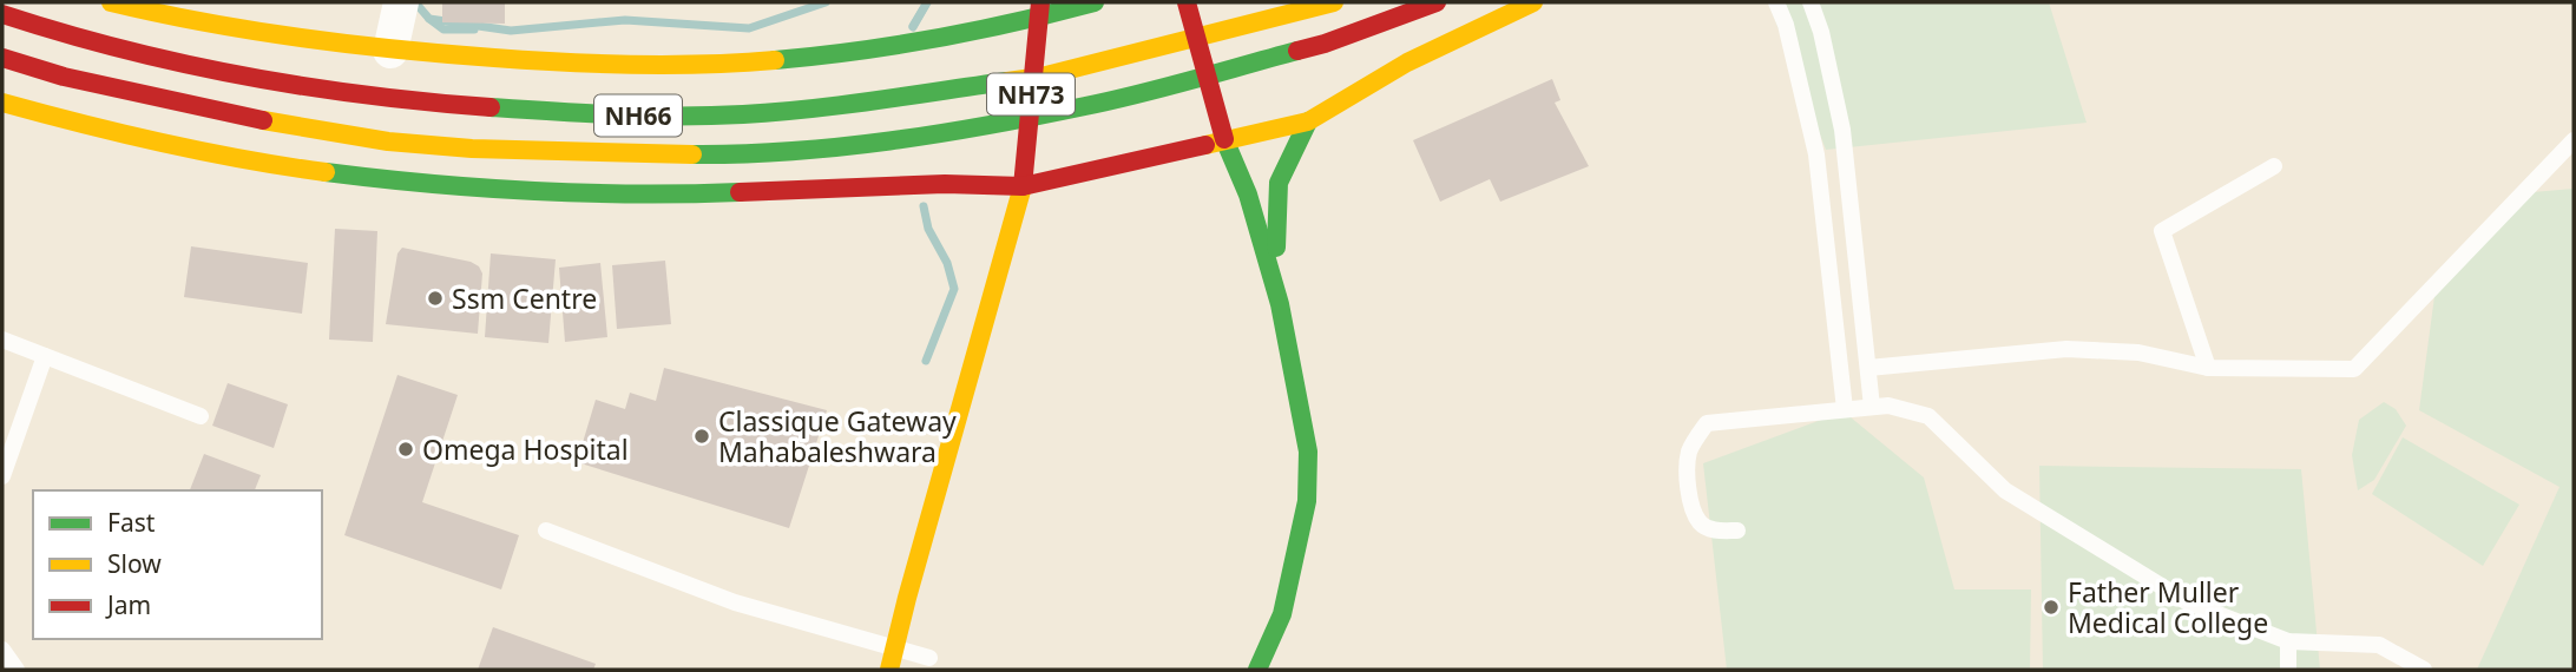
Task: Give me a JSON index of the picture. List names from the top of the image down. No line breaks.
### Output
{"streets":{"main road":["NH73","NH66"]},"places":["Ssm Centre","Classique Gateway Mahabaleshwara","Omega Hospital","Father Muller Medical College"],"legend":["Fast","Slow","Jam"]}
